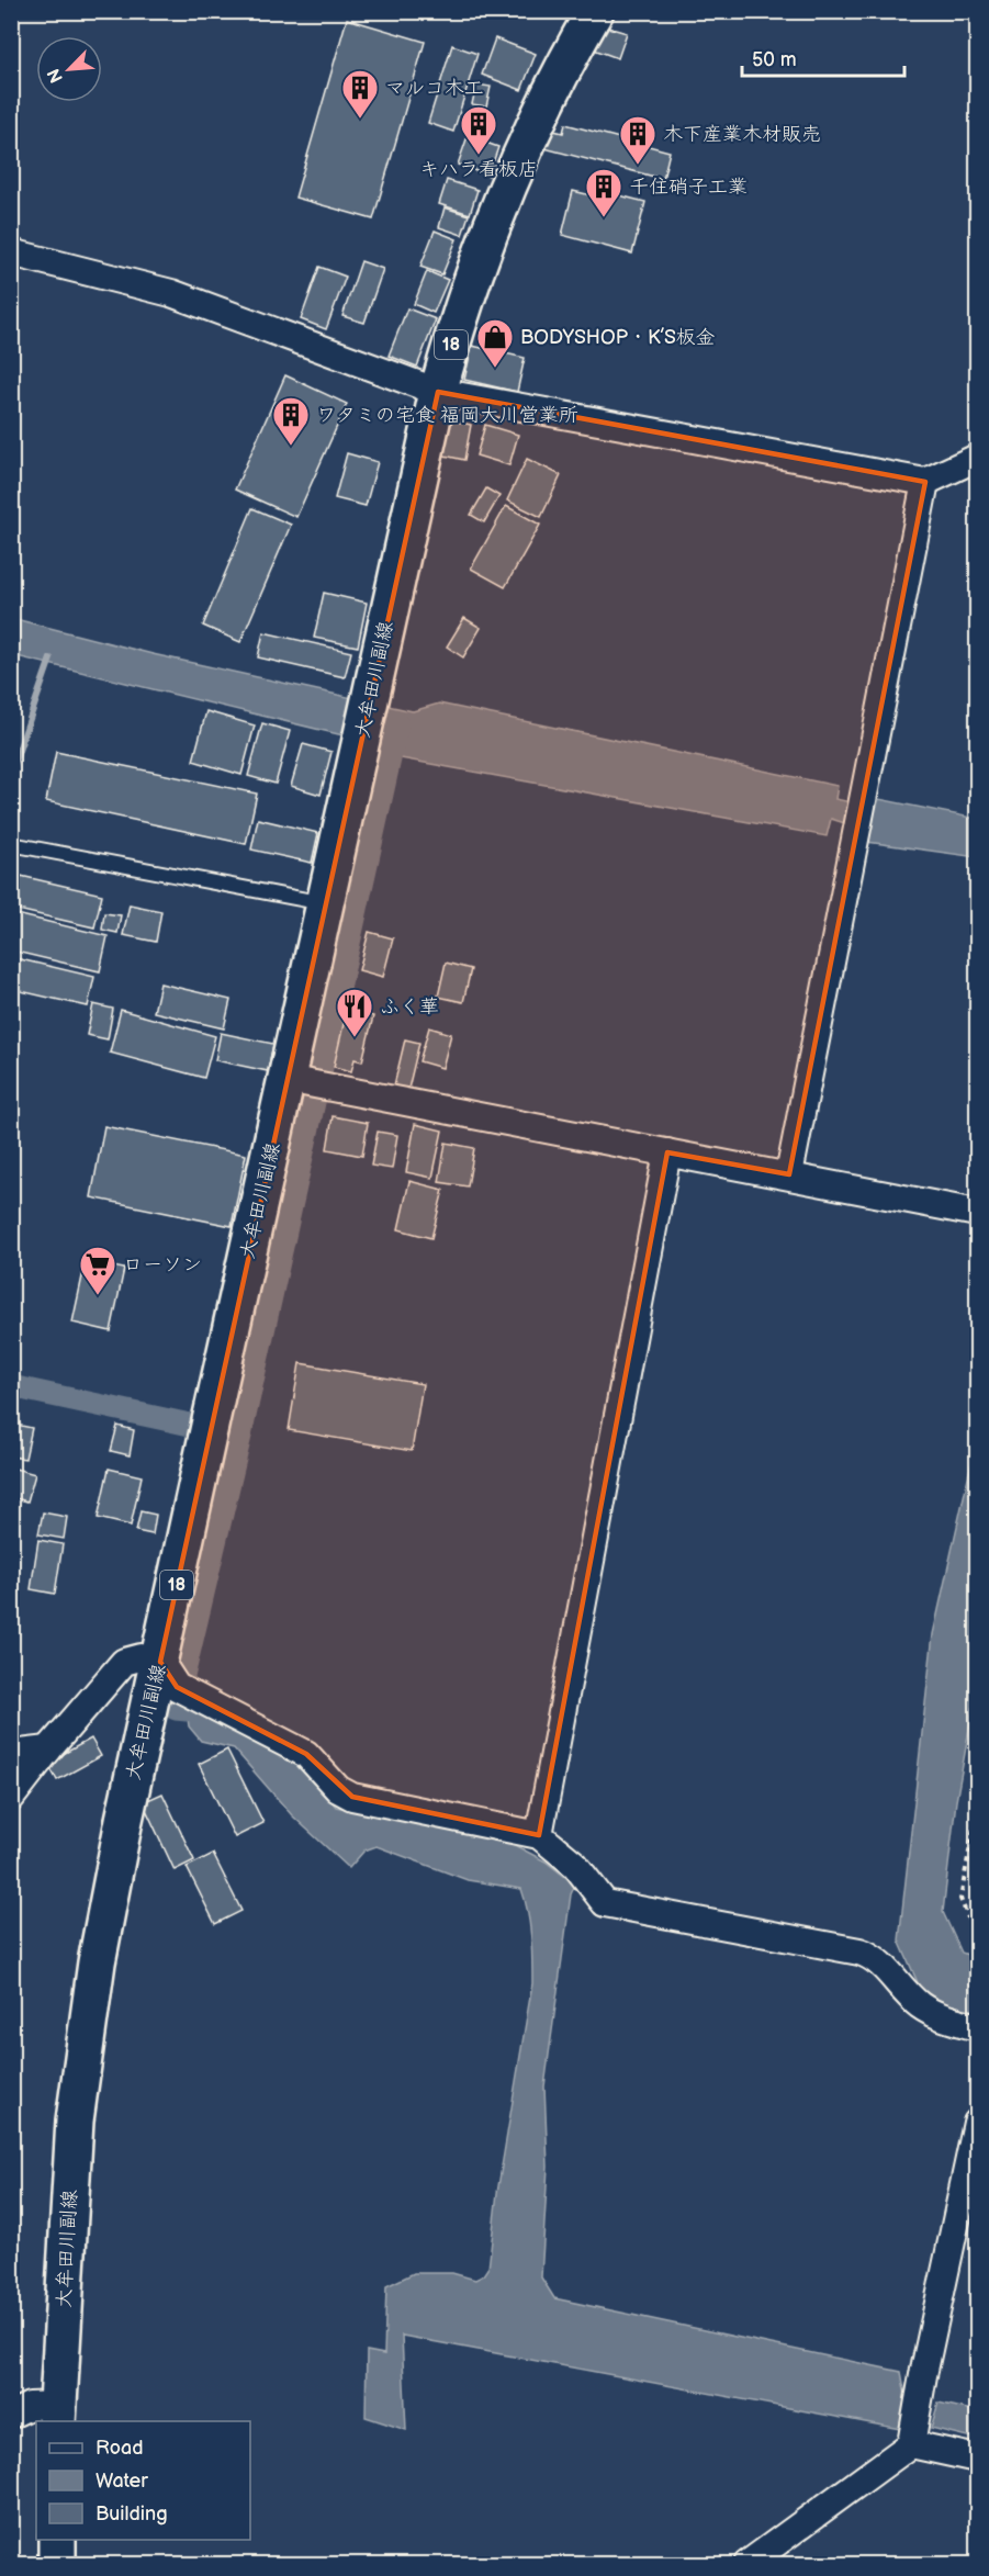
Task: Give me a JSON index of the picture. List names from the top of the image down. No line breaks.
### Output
{"streets":{"main road":["18","大牟田川副線"]},"places":{"building":["マルコ木工","キハラ看板店","木下産業木材販売","千住硝子工業","ワタミの宅食 福岡大川営業所"],"shop":["BODYSHOP・K’S板金"],"restaurant":["ふく華"],"supermarket":["ローソン"]},"legend":["Road","Water","Building"],"scale_bar":"50 m","north":"bottom left"}
